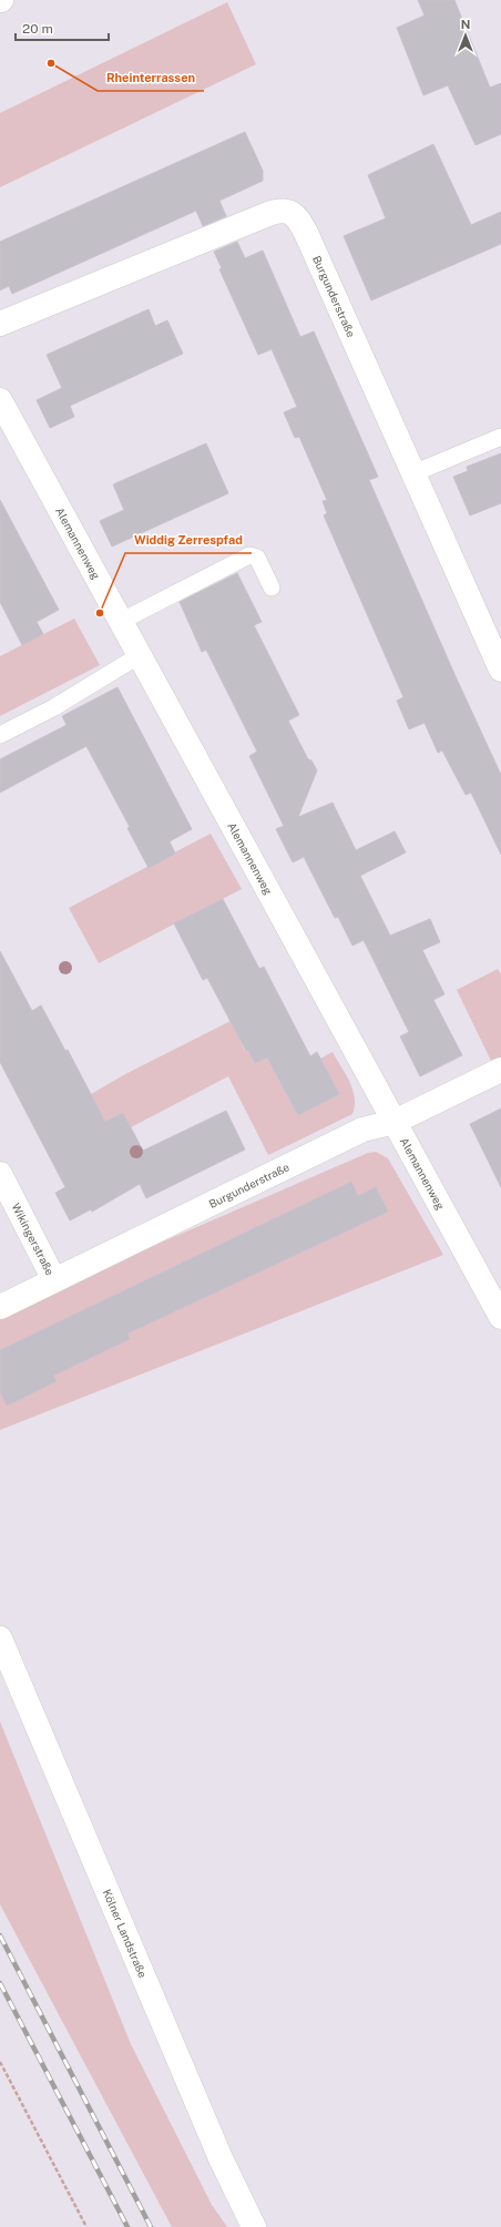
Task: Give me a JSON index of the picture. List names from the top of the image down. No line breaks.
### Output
{"streets":{"street":["Burgunderstraße","Alemannenweg","Wikingerstraße","Kölner Landstraße"]},"crossings":[["Burgunderstraße","Alemannenweg"],["Burgunderstraße","Wikingerstraße"]],"places":["Rheinterrassen","Widdig Zerrespfad"],"scale_bar":"20 m","north":"top"}
